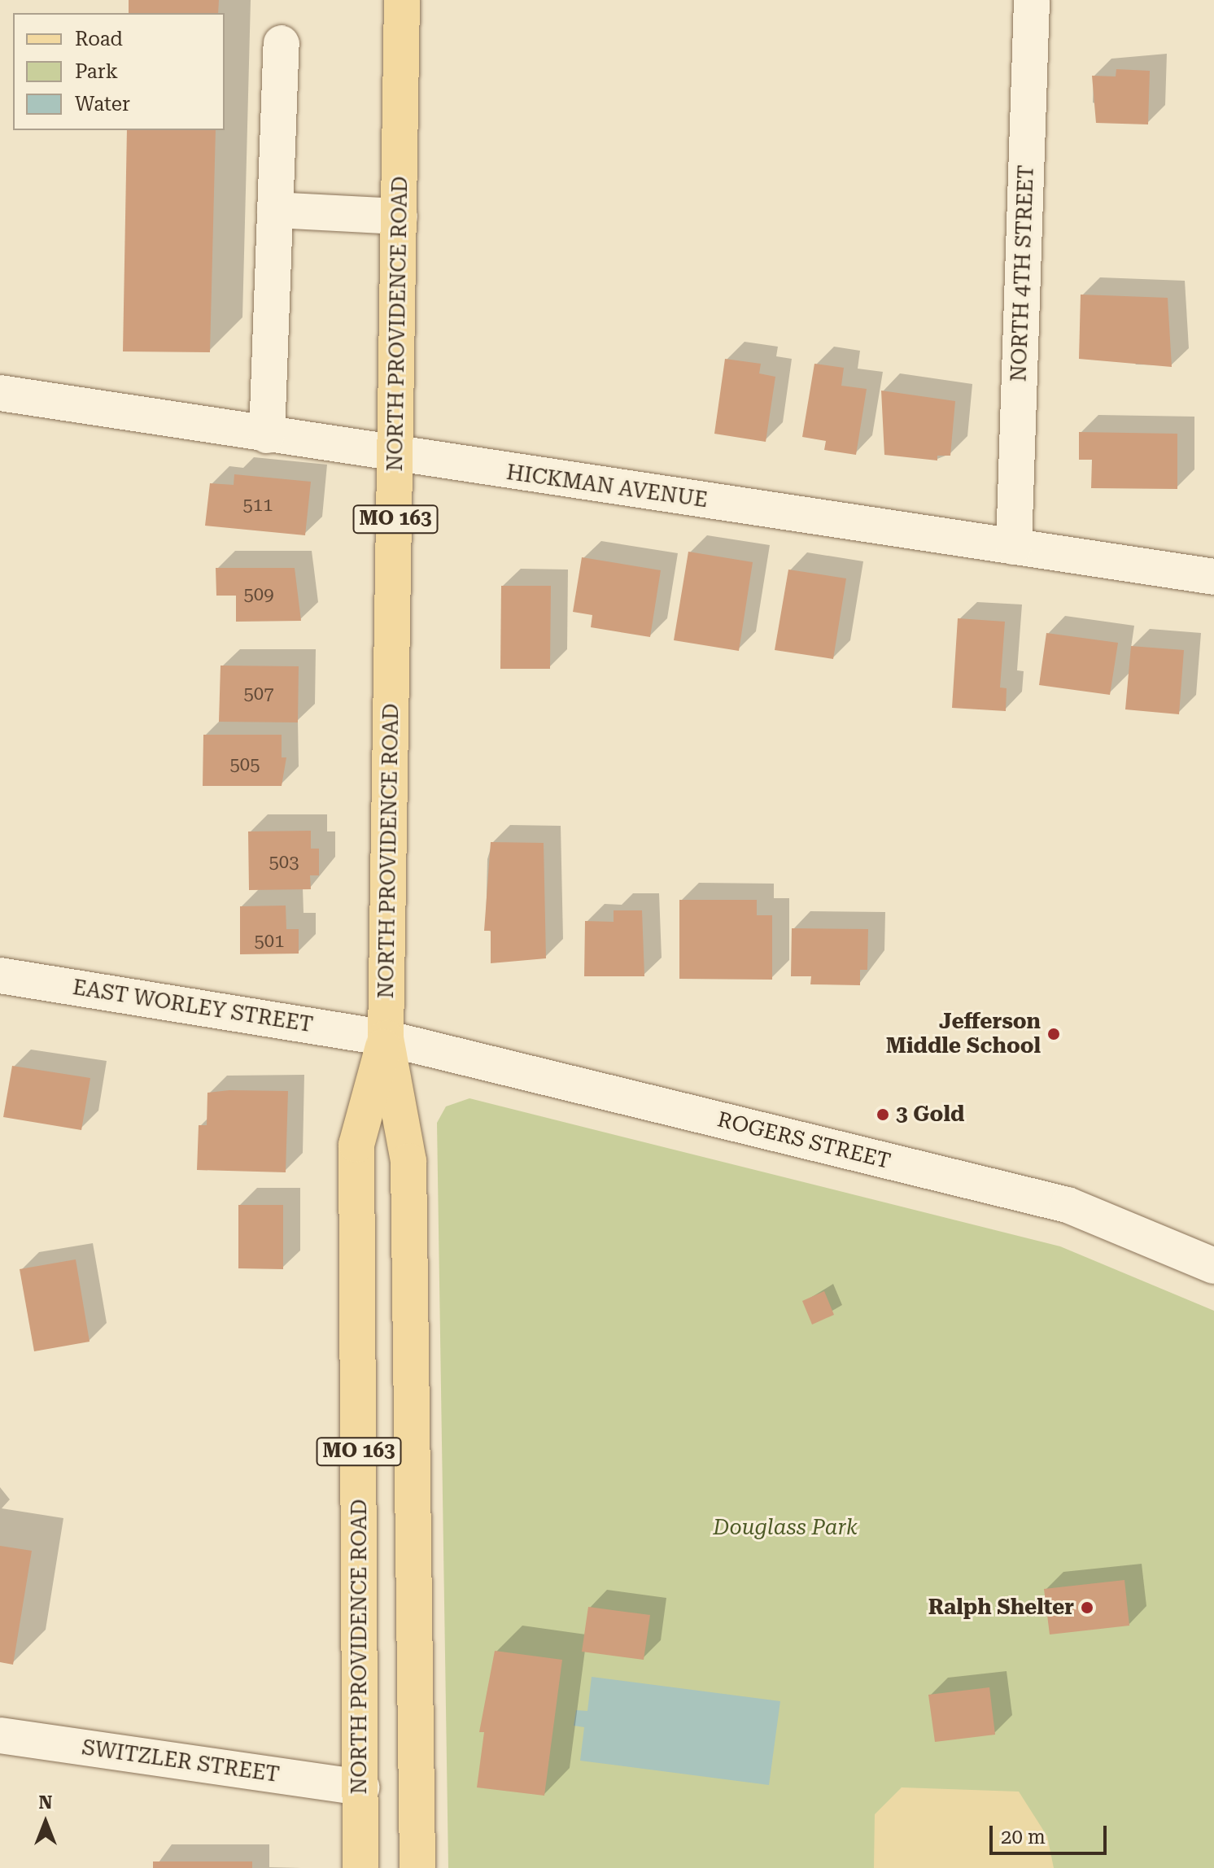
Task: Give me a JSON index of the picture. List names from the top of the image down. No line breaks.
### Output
{"streets":{"main road":["NORTH PROVIDENCE ROAD","MO 163"],"street":["NORTH 4TH STREET","HICKMAN AVENUE","EAST WORLEY STREET","ROGERS STREET","SWITZLER STREET"]},"crossings":[["NORTH 4TH STREET","HICKMAN AVENUE"],["NORTH PROVIDENCE ROAD","HICKMAN AVENUE"],["NORTH PROVIDENCE ROAD","EAST WORLEY STREET"],["NORTH PROVIDENCE ROAD","ROGERS STREET"],["NORTH PROVIDENCE ROAD","SWITZLER STREET"],["EAST WORLEY STREET","ROGERS STREET"]],"parks":["Douglass Park"],"places":["Jefferson Middle School","3 Gold","Ralph Shelter"],"house_numbers":["511","509","507","505","503","501"],"legend":["Road","Park","Water"],"scale_bar":"20 m","north":"top"}
